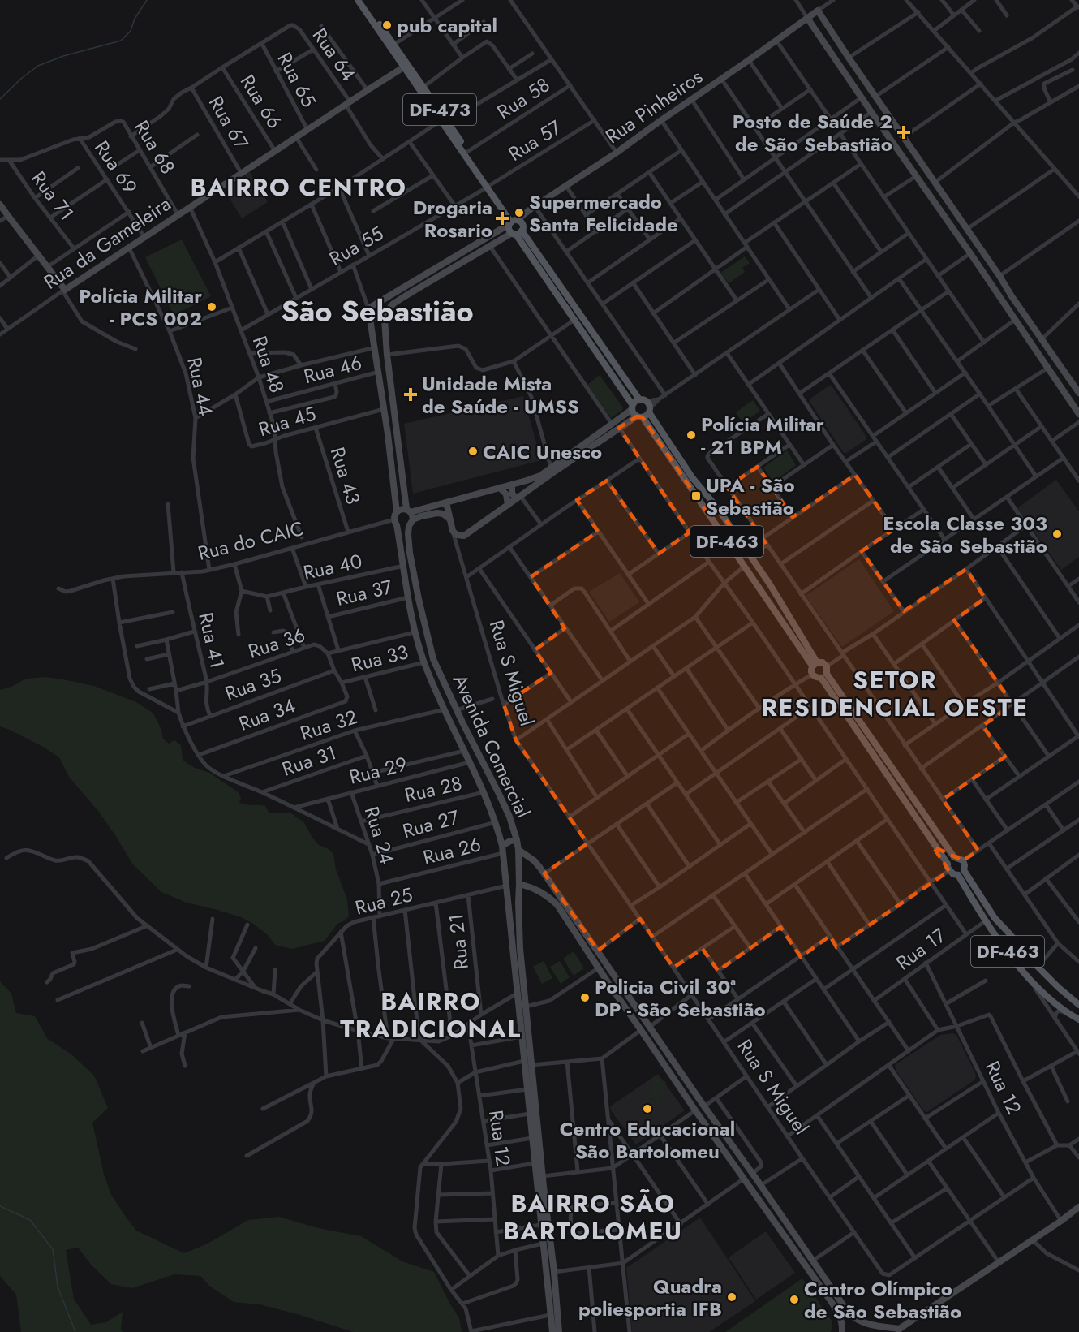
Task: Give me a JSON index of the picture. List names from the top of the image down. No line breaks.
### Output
{"streets":{"main road":["DF-473","DF-463"],"street":["Rua 64","Rua 65","Rua 58","Rua 66","Rua Pinheiros","Rua 67","Rua 57","Rua 68","Rua 69","Rua 71","Rua da Gameleira","Rua 55","Rua 48","Rua 46","Rua 44","Rua 45","Rua 43","Rua do CAIC","Rua 40","Rua 37","Rua 41","Rua 36","Rua 33","Rua S Miguel","Rua 35","Rua 34","Rua 32","Avenida Comercial","Rua 31","Rua 29","Rua 28","Rua 27","Rua 24","Rua 26","Rua 25","Rua 21","Rua 17","Rua 12"]},"crossings":[["Rua 64","Rua 65"],["Rua 64","Rua da Gameleira"],["Rua 65","Rua da Gameleira"],["Rua 58","DF-473"],["Rua 66","Rua da Gameleira"],["Rua Pinheiros","DF-473"],["DF-473","Rua 57"],["DF-473","Rua da Gameleira"],["DF-473","Rua 55"],["DF-473","DF-463"],["Rua 67","Rua da Gameleira"],["Rua 57","Rua 55"],["Rua 68","Rua 69"],["Rua 68","Rua da Gameleira"],["Rua 69","Rua da Gameleira"],["Rua da Gameleira","Rua 48"],["Rua da Gameleira","Rua 44"],["Rua 55","Rua 48"],["Rua 48","Rua 46"],["Rua 48","Rua 45"],["Rua 44","Rua do CAIC"],["Rua 45","Rua 43"],["Rua 43","Rua do CAIC"],["Rua do CAIC","Rua 41"],["Rua do CAIC","Avenida Comercial"],["DF-463","Rua 17"],["Rua 40","Avenida Comercial"],["Rua 37","Avenida Comercial"],["Rua 41","Rua 36"],["Rua 41","Rua 35"],["Rua 36","Avenida Comercial"],["Rua 33","Rua 34"],["Rua 33","Avenida Comercial"],["Rua S Miguel","Rua 12"],["Rua 32","Avenida Comercial"],["Avenida Comercial","Rua 29"],["Avenida Comercial","Rua 28"],["Avenida Comercial","Rua 27"],["Avenida Comercial","Rua 26"],["Avenida Comercial","Rua 25"],["Rua 29","Rua 24"],["Rua 28","Rua 24"],["Rua 27","Rua 24"],["Rua 24","Rua 26"],["Rua 24","Rua 25"],["Rua 25","Rua 21"],["Rua 17","Rua 12"]],"districts":["BAIRRO CENTRO","São Sebastião","SETOR RESIDENCIAL OESTE","BAIRRO TRADICIONAL","BAIRRO SÃO BARTOLOMEU"],"places":{"other":["pub capital","Supermercado Santa Felicidade","Polícia Militar - PCS 002","Polícia Militar - 21 BPM","CAIC Unesco","Escola Classe 303 de São Sebastião","Policia Civil 30ª DP - São Sebastião","Centro Educacional São Bartolomeu","Quadra poliesportia IFB","Centro Olímpico de São Sebastião"],"health":["Posto de Saúde 2 de São Sebastião","Drogaria Rosario","Unidade Mista de Saúde - UMSS"],"transit":["UPA - São Sebastião"]}}
